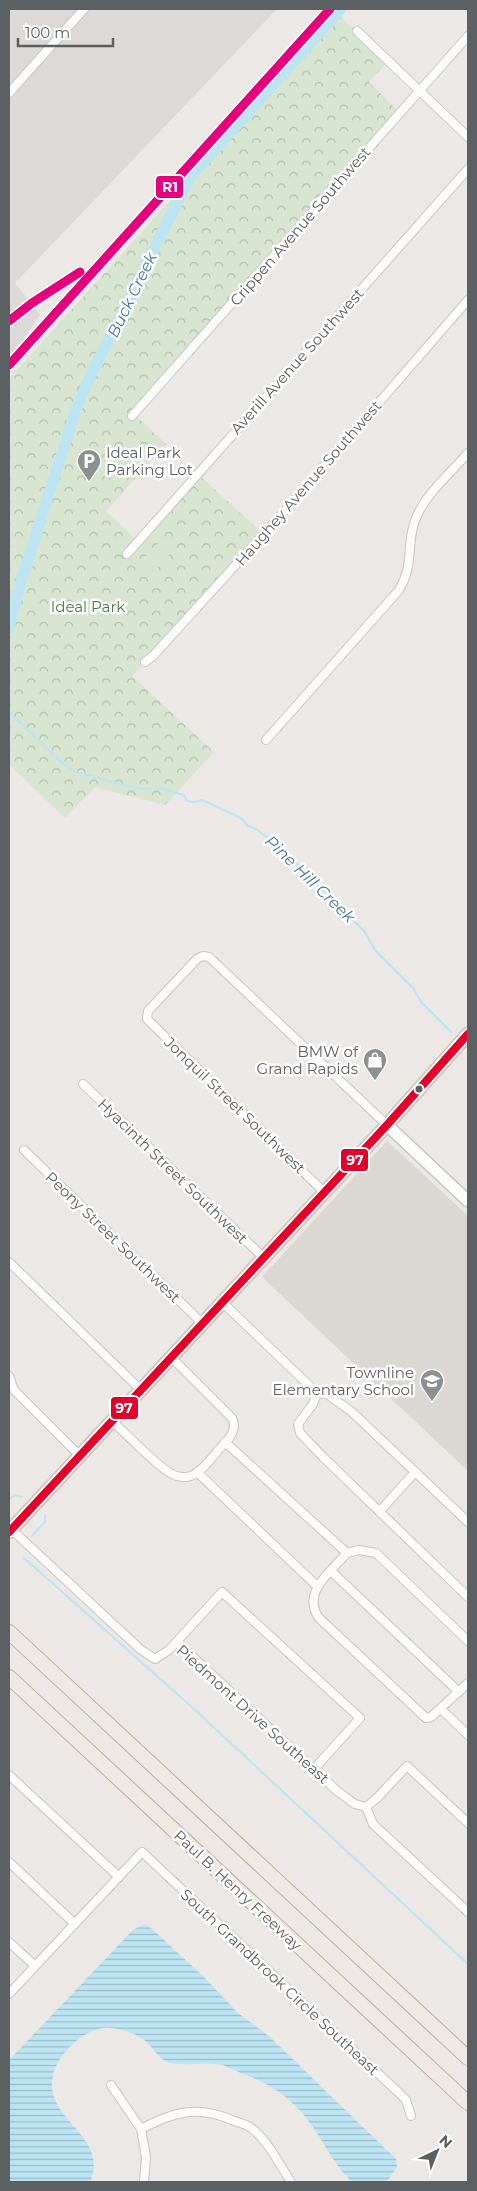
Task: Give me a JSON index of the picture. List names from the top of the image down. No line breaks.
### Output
{"streets":{"highway":["Paul B. Henry Freeway"],"street":["Crippen Avenue Southwest","Averill Avenue Southwest","Haughey Avenue Southwest","Jonquil Street Southwest","Hyacinth Street Southwest","Peony Street Southwest","Piedmont Drive Southeast","South Grandbrook Circle Southeast"]},"water":["Buck Creek","Pine Hill Creek"],"parks":["Ideal Park"],"places":{"parking":["Ideal Park Parking Lot"],"shop":["BMW of Grand Rapids"],"school or university":["Townline Elementary School"]},"lines":["transit line R1","transit line 97"],"scale_bar":"100 m","north":"top right"}
